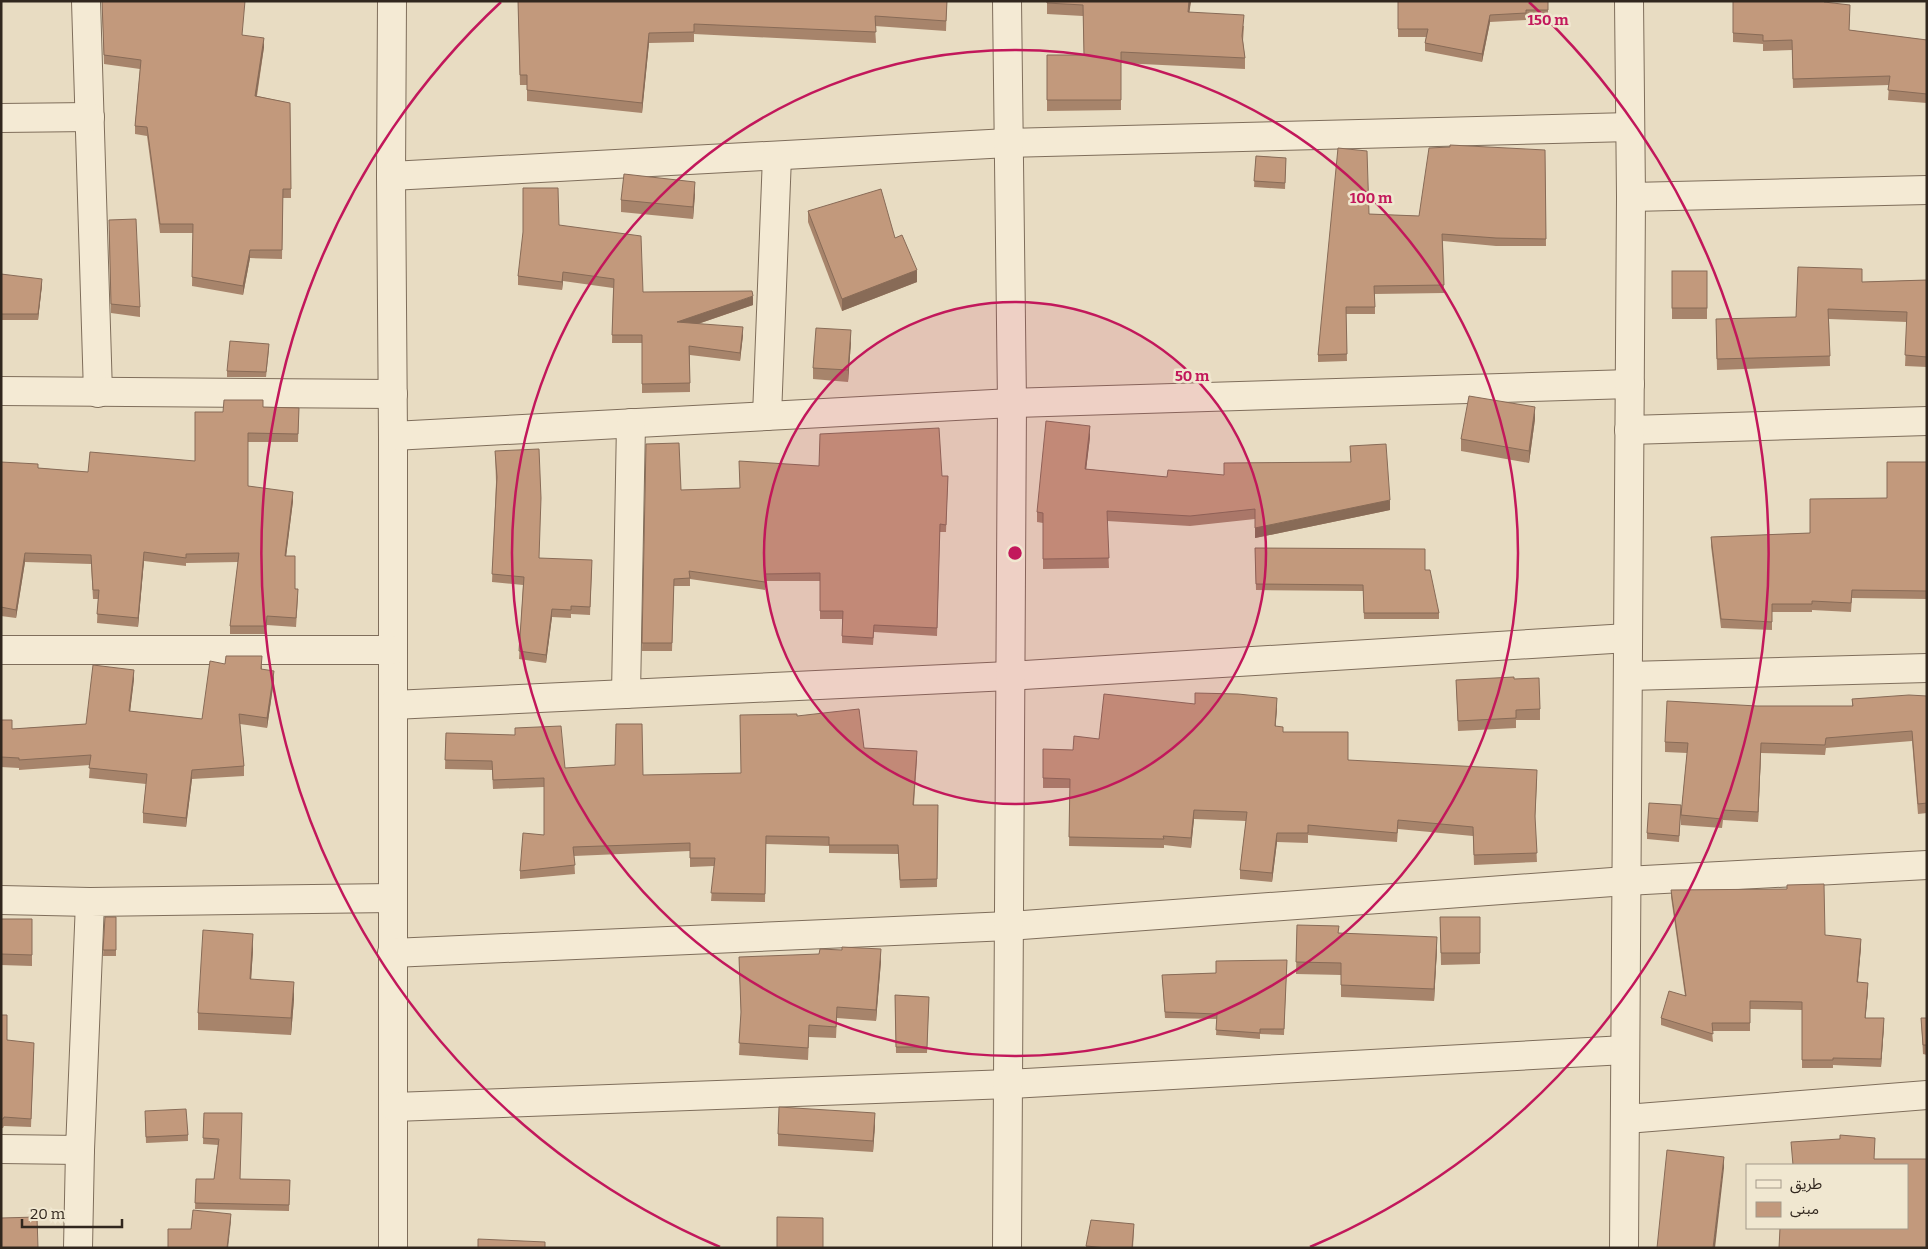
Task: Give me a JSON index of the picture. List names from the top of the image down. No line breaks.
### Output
{"legend":["طريق","مبنى"],"scale_bar":"20 m","rings":["150 m","100 m","50 m"]}
